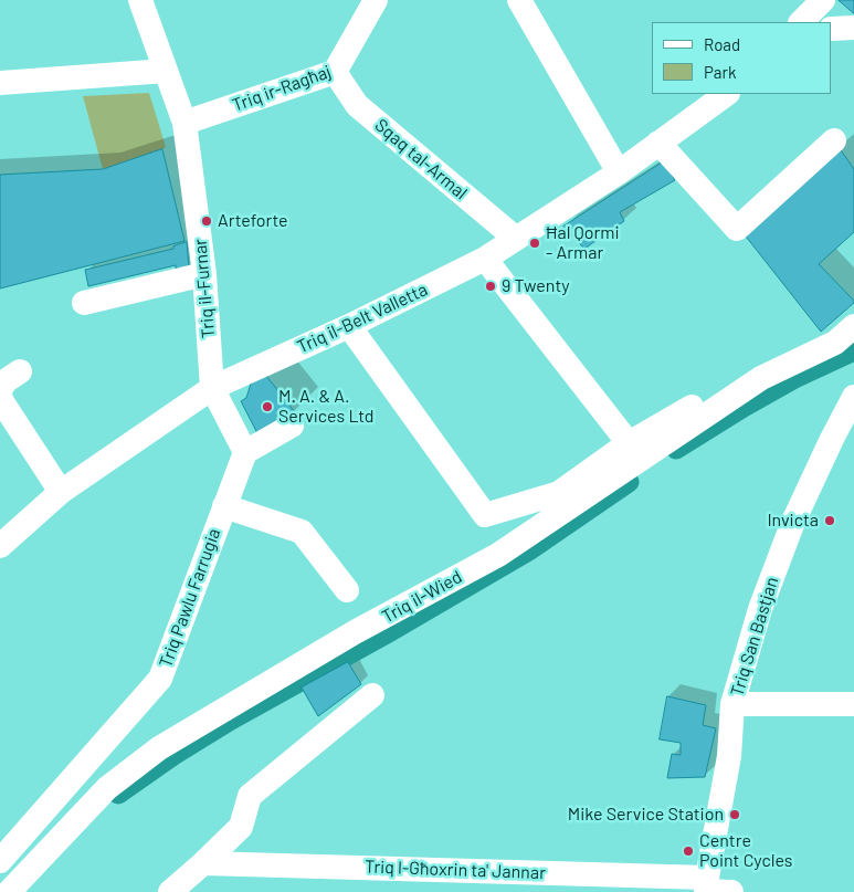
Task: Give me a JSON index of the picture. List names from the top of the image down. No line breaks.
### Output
{"streets":{"street":["Triq ir-Ragħaj","Sqaq tal-Armal","Triq il-Furnar","Triq il-Belt Valletta","Triq il-Wied","Triq Pawlu Farrugia","Triq San Bastjan","Triq l-Għoxrin ta' Jannar"]},"crossings":[["Triq ir-Ragħaj","Sqaq tal-Armal"],["Triq ir-Ragħaj","Triq il-Furnar"],["Sqaq tal-Armal","Triq il-Belt Valletta"],["Triq il-Furnar","Triq il-Belt Valletta"],["Triq San Bastjan","Triq l-Għoxrin ta' Jannar"]],"places":["Arteforte","Ħal Qormi - Armar","9 Twenty","M. A. & A. Services Ltd","Invicta","Mike Service Station","Centre Point Cycles"],"legend":["Road","Park"]}
